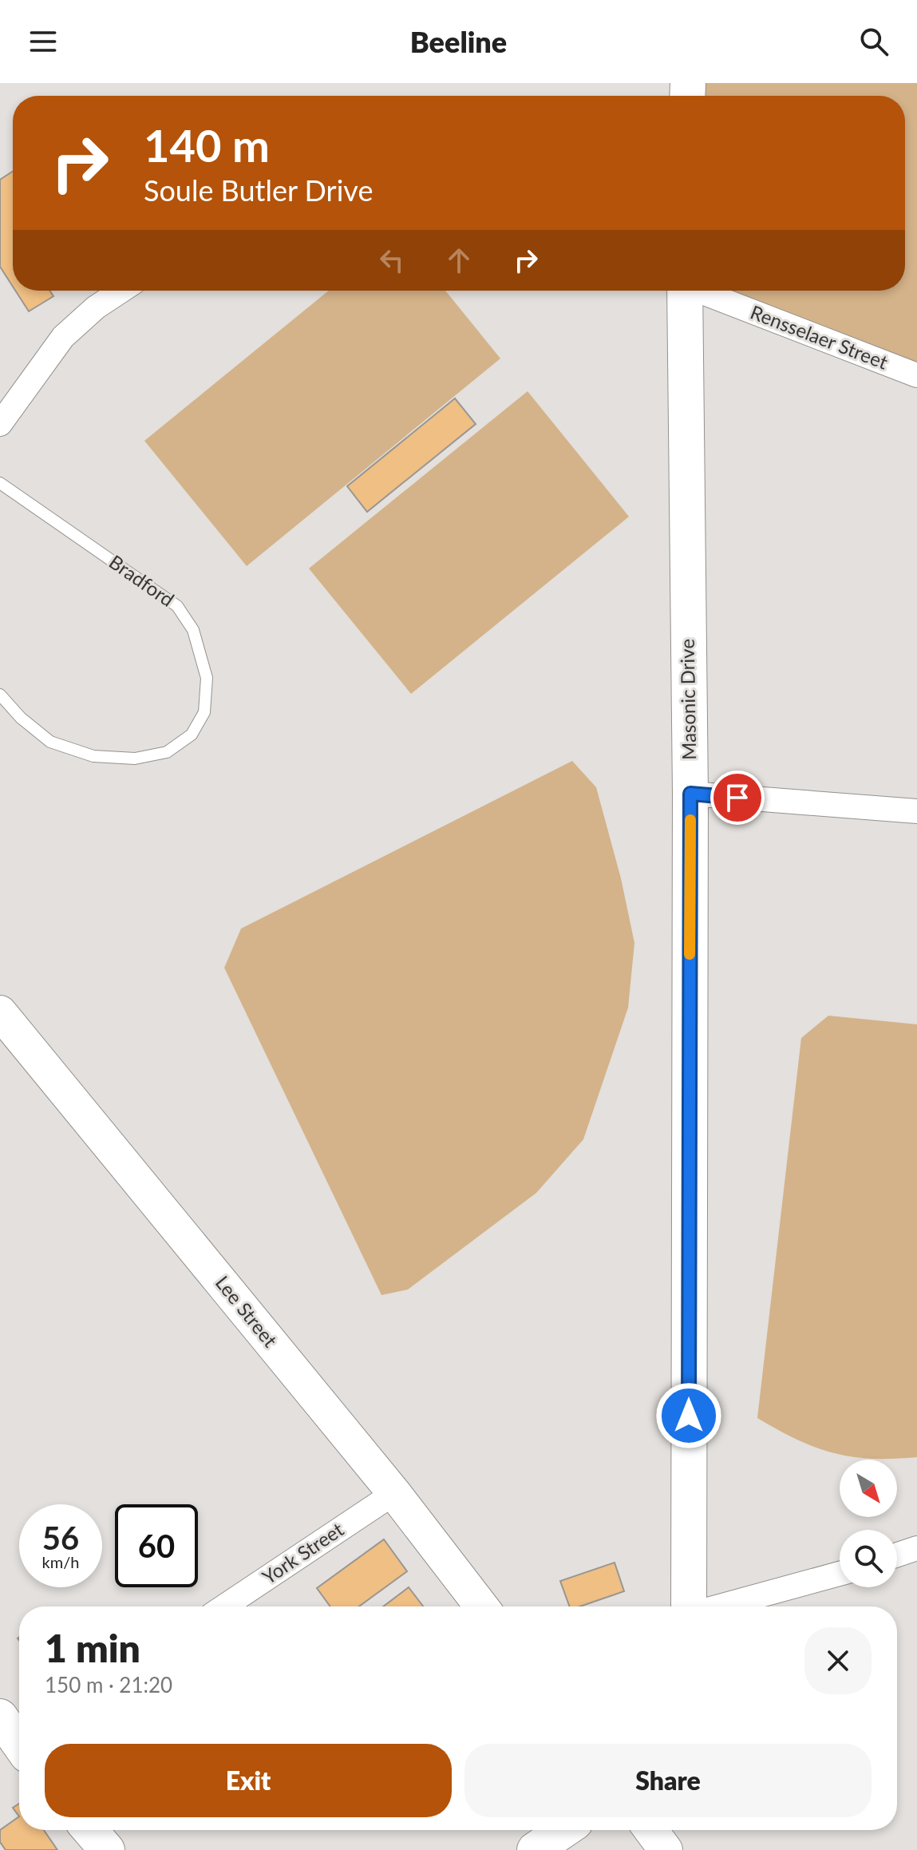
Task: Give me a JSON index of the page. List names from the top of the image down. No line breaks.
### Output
{"streets":{"main road":["Masonic Drive"],"street":["Rensselaer Street","Lee Street","York Street"],"lane":["Bradford"]},"crossings":[["Lee Street","York Street"]],"north":"bottom right","page":{"header":"Beeline","turn":["140 m","Soule Butler Drive"],"speed":"56 km/h","limit":"60","heading":["1 min","150 m · 21:20"],"buttons":["Exit","Share"]}}
